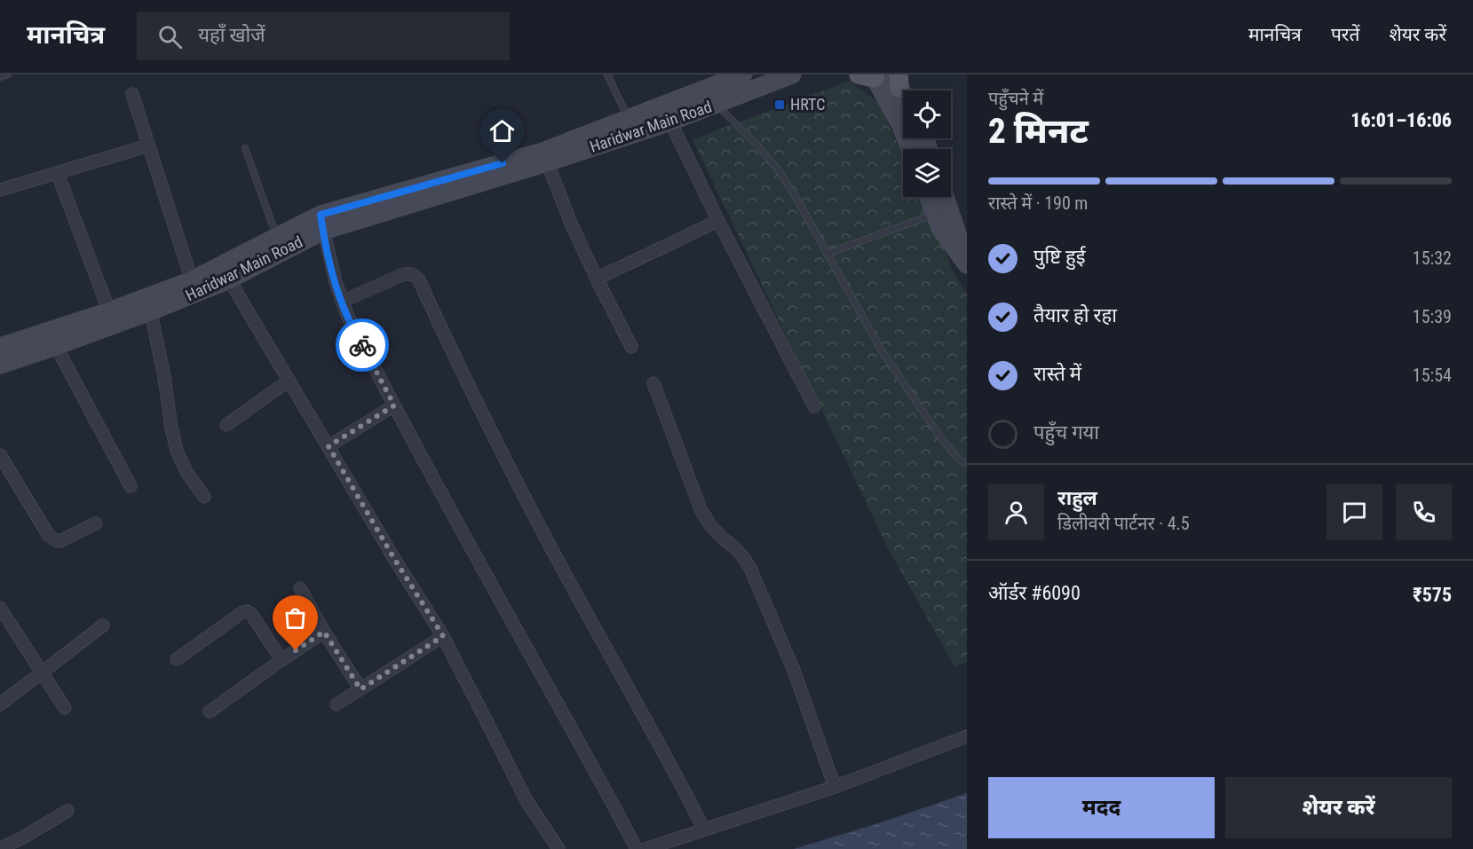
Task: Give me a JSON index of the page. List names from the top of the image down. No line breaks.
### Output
{"streets":{"main road":["Haridwar Main Road"]},"places":{"transit":["HRTC"]},"page":{"header":"मानचित्र","search":"यहाँ खोजें","nav":["मानचित्र","परतें","शेयर करें"],"heading":["2 मिनट","पहुँचने में","16:01–16:06"],"panel":["राहुल","डिलीवरी पार्टनर · 4.5","ऑर्डर #6090","₹575"],"bar":"रास्ते में · 190 m","list":[["पुष्टि हुई","15:32"],["तैयार हो रहा","15:39"],["रास्ते में","15:54"],"पहुँच गया"],"buttons":["मदद","शेयर करें"]}}
